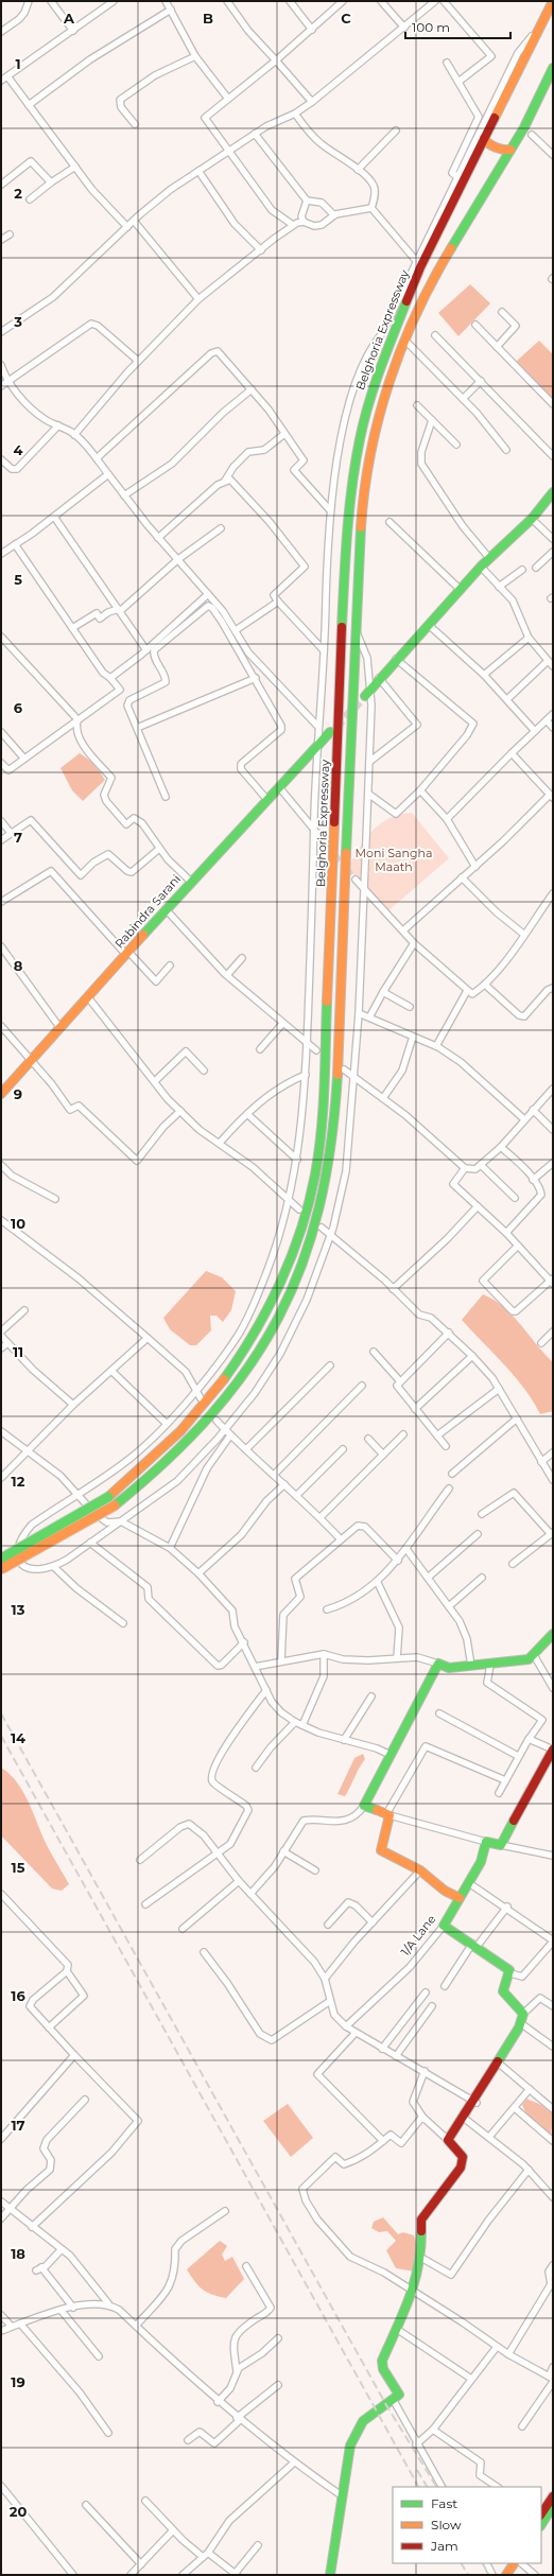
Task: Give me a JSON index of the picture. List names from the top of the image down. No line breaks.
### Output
{"streets":{"main road":["Belghoria Expressway","Rabindra Sarani","1/A Lane"]},"parks":["Moni Sangha Maath"],"legend":["Fast","Slow","Jam"],"scale_bar":"100 m","grid":{"columns":["A","B","C"],"rows":["1","2","3","4","5","6","7","8","9","10","11","12","13","14","15","16","17","18","19","20"]}}
